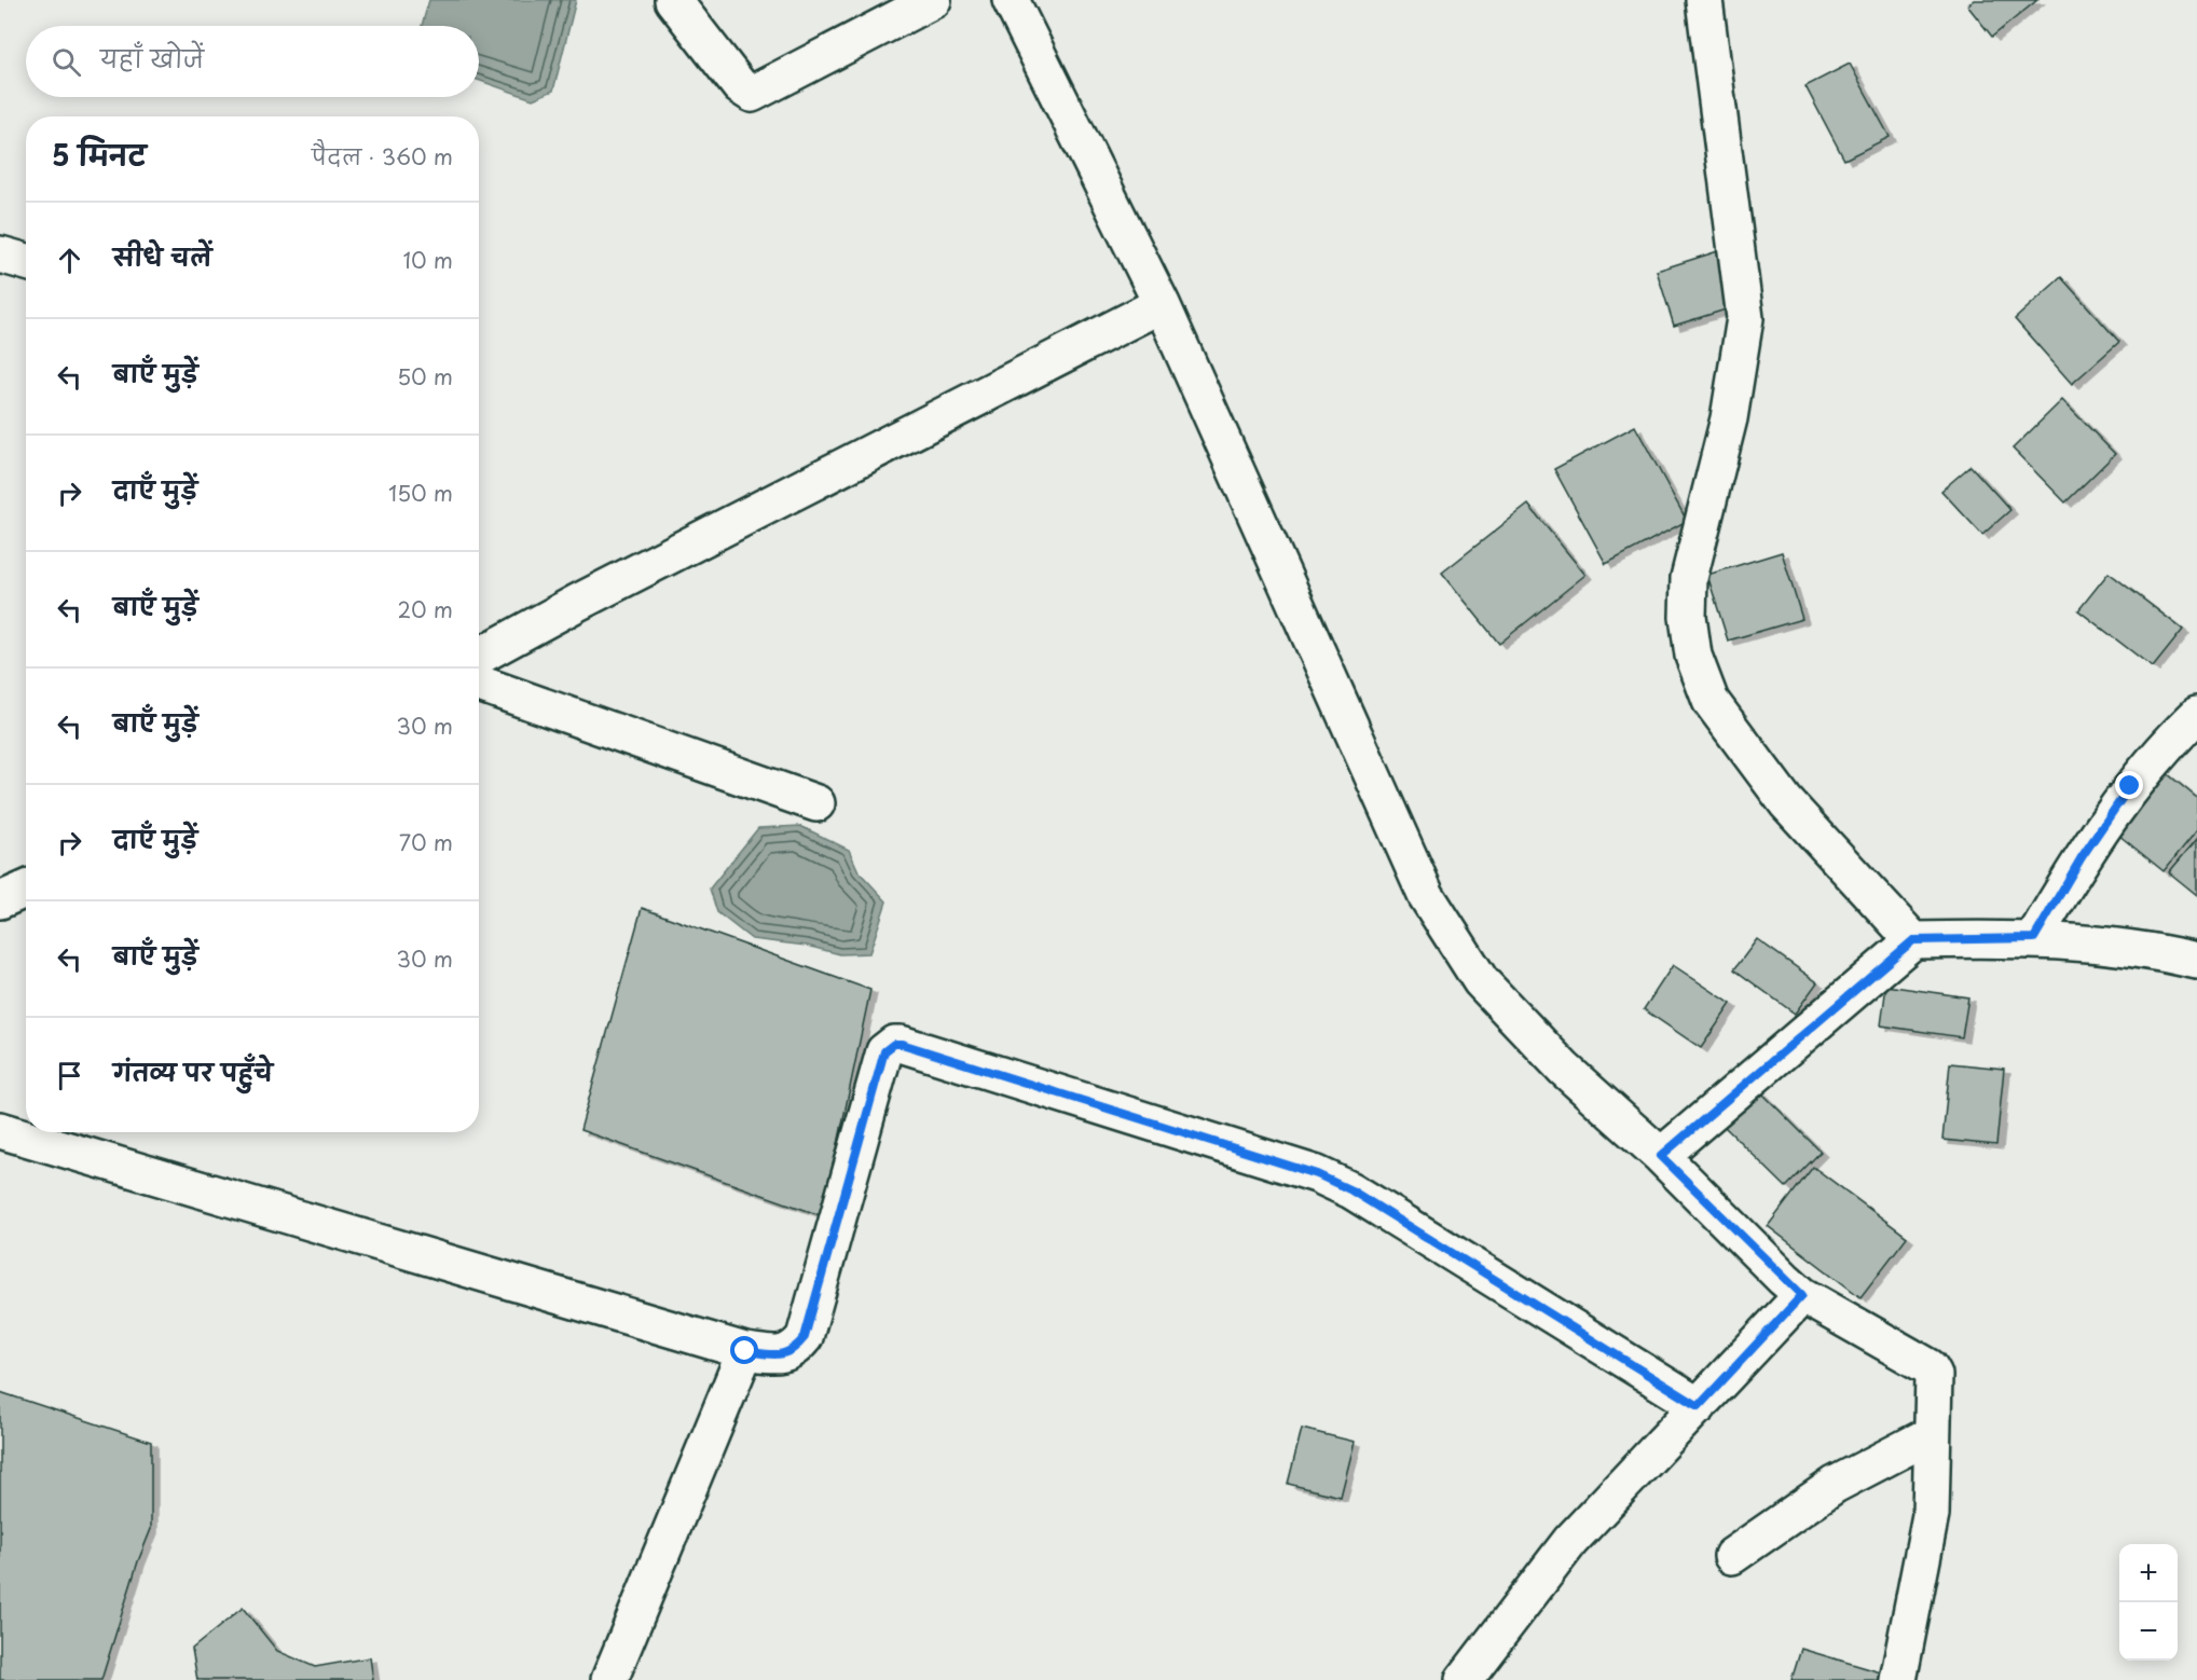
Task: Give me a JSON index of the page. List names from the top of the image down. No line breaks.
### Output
{"page":{"search":"यहाँ खोजें","heading":["5 मिनट","पैदल · 360 m"],"list":[["सीधे चलें","10 m"],["बाएँ मुड़ें","50 m"],["दाएँ मुड़ें","150 m"],["बाएँ मुड़ें","20 m"],["बाएँ मुड़ें","30 m"],["दाएँ मुड़ें","70 m"],["बाएँ मुड़ें","30 m"],"गंतव्य पर पहुँचे"],"map_buttons":["+","−"]}}
